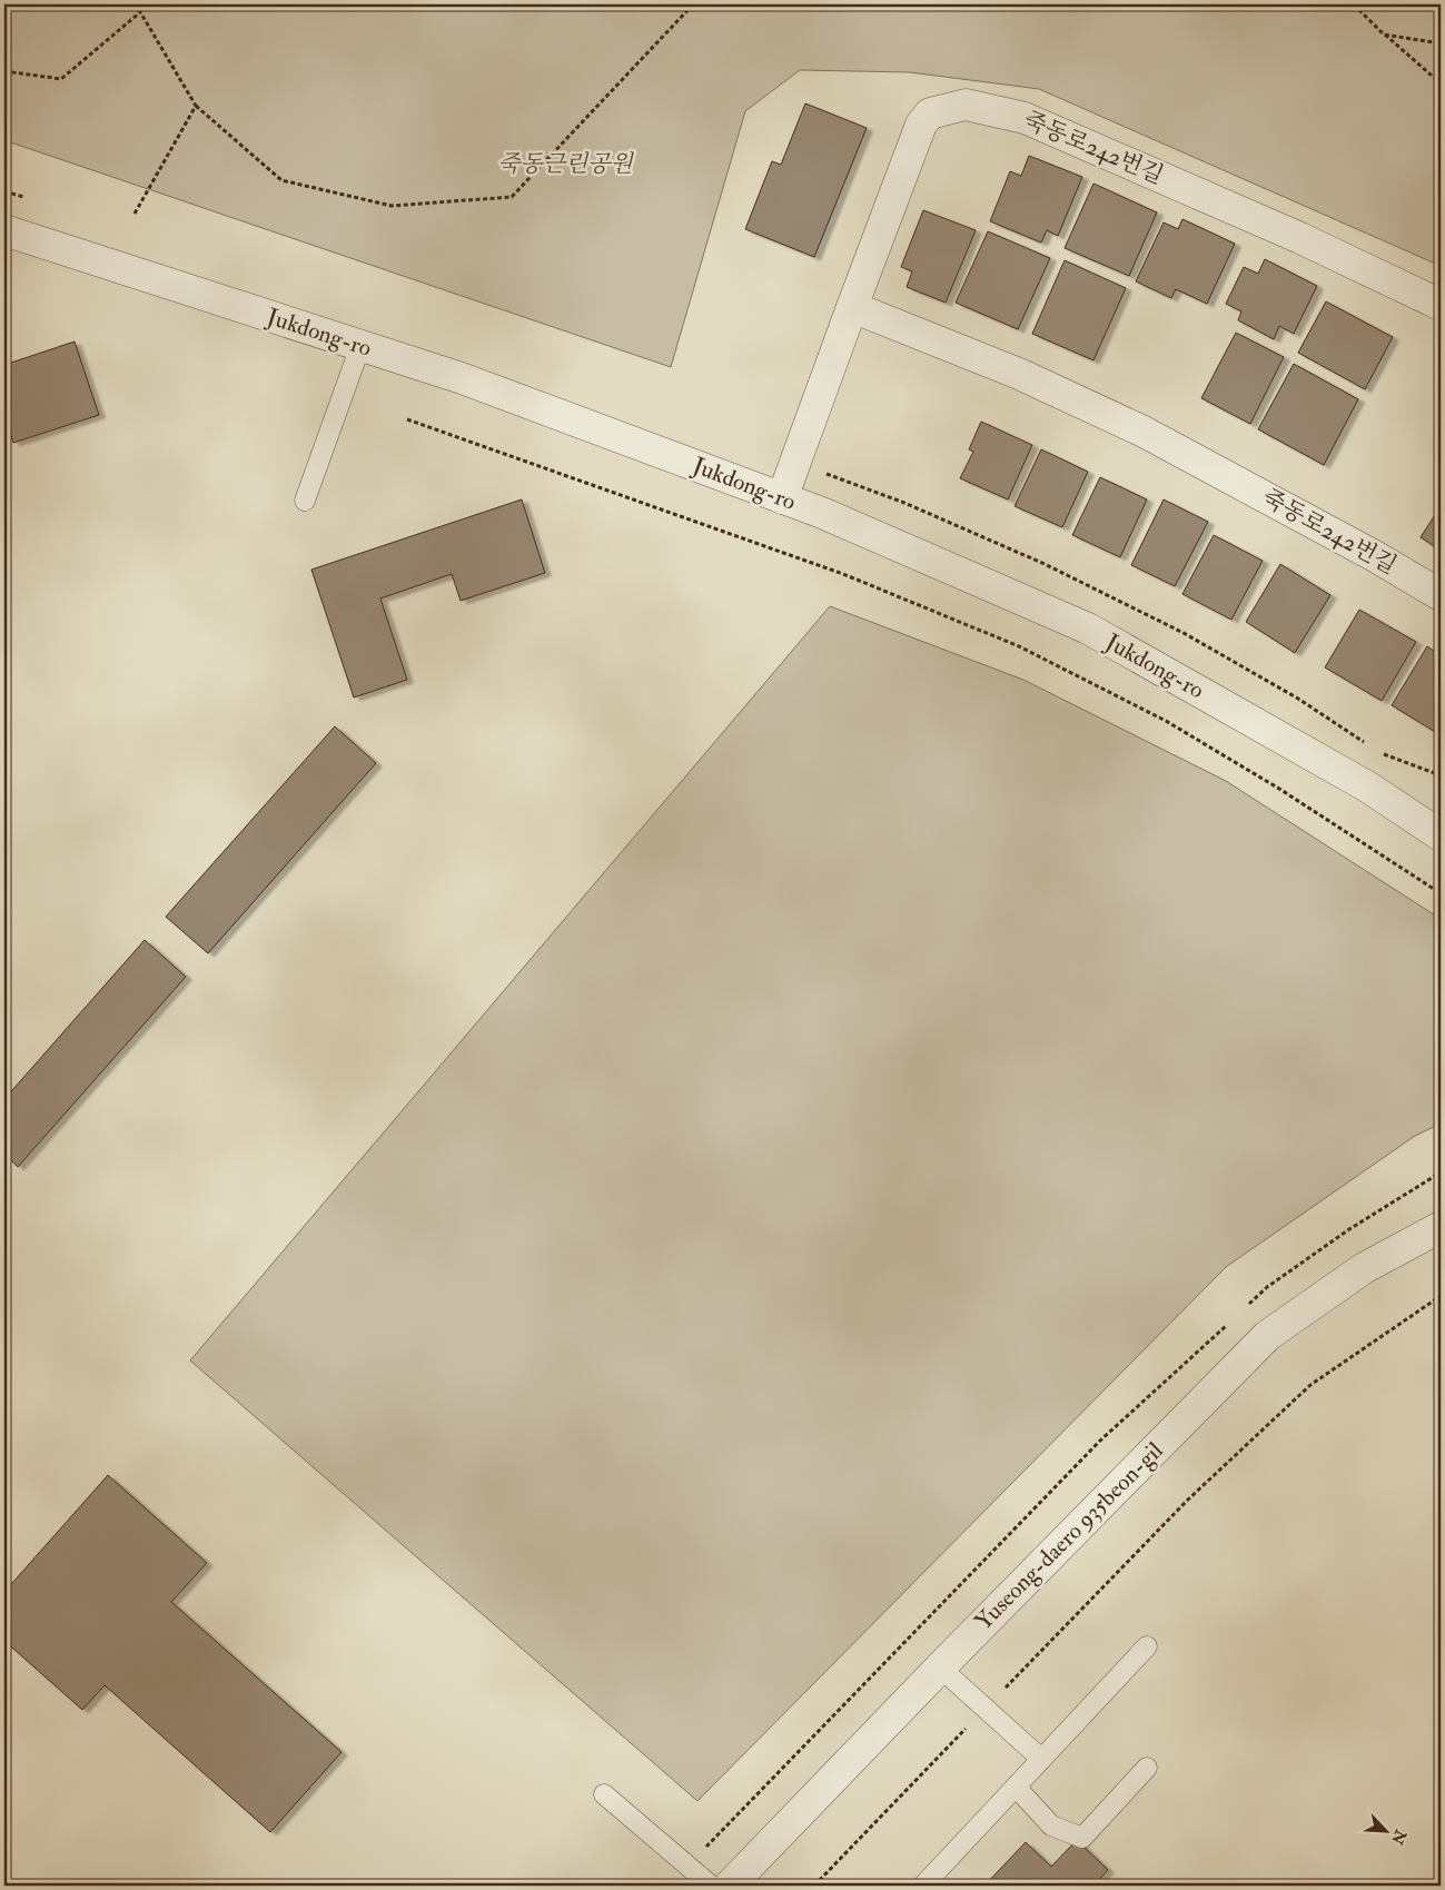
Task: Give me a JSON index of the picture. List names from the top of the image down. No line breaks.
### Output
{"streets":{"street":["죽동로242번길","Jukdong-ro","Yuseong-daero 935beon-gil"]},"crossings":[["죽동로242번길","Jukdong-ro"]],"parks":["죽동근린공원"],"north":"bottom right"}
